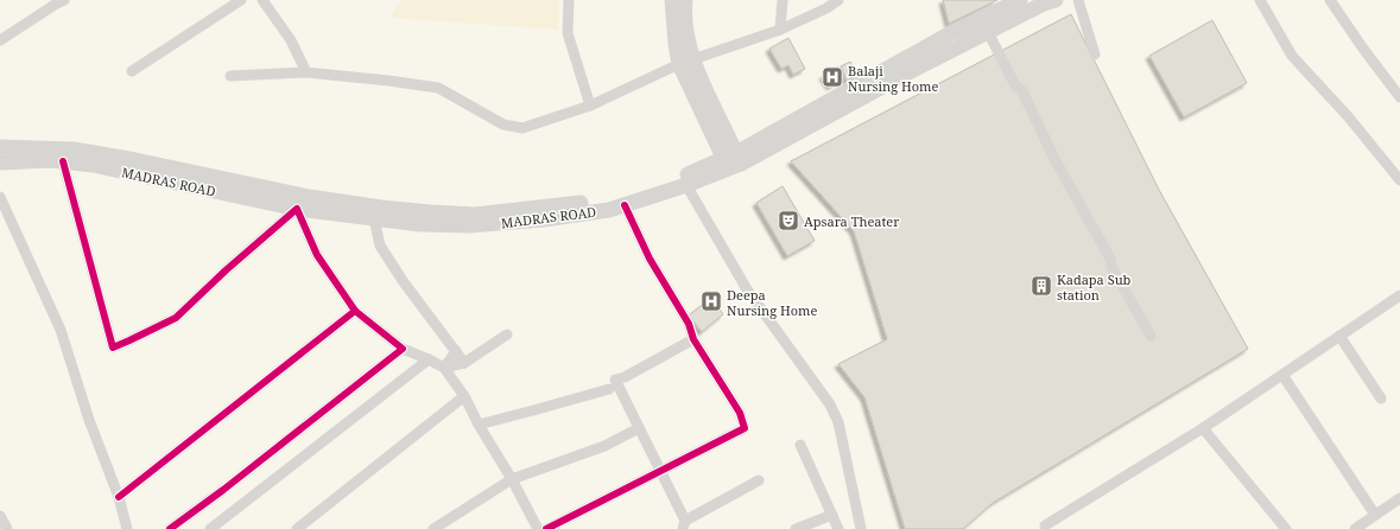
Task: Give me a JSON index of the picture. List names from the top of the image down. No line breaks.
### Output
{"streets":{"main road":["MADRAS ROAD"]},"places":{"hospital":["Balaji Nursing Home","Deepa Nursing Home"],"theatre":["Apsara Theater"],"building":["Kadapa Sub station"]}}
